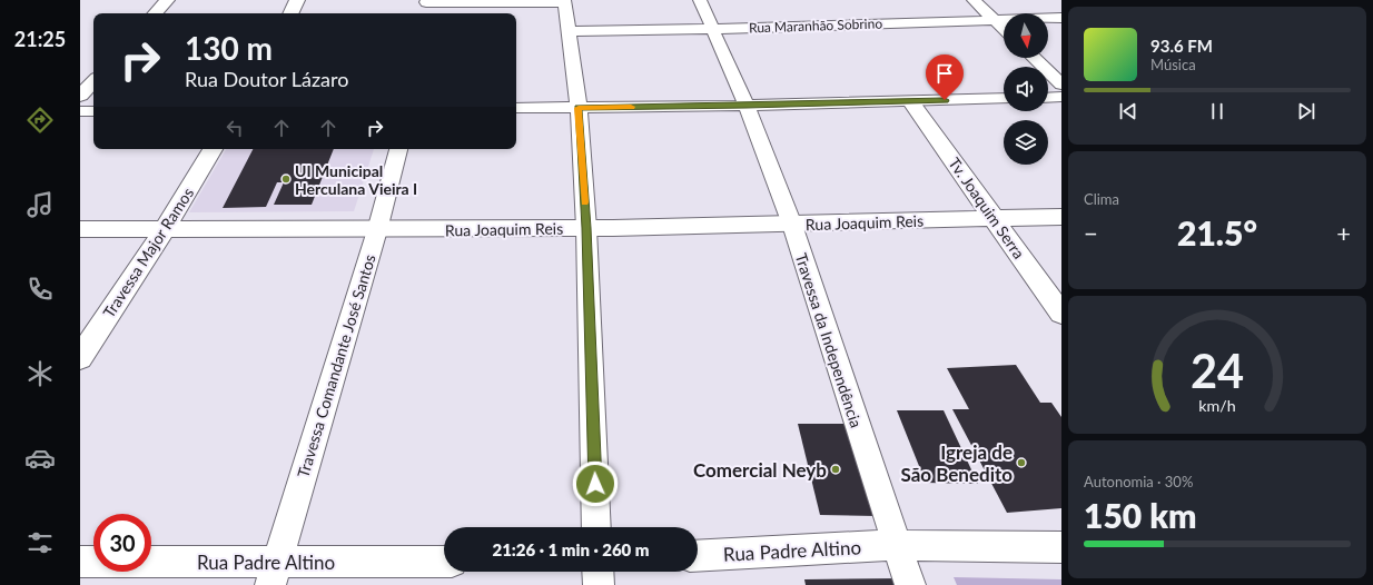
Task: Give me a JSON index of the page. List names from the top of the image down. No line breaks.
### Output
{"streets":{"street":["Rua Maranhão Sobrino","Tv. Joaquim Serra","Rua Joaquim Reis","Travessa Major Ramos","Travessa da Independência","Travessa Comandante José Santos","Rua Padre Altino"]},"crossings":[["Rua Maranhão Sobrino","Travessa da Independência"],["Tv. Joaquim Serra","Rua Joaquim Reis"],["Rua Joaquim Reis","Travessa Major Ramos"],["Rua Joaquim Reis","Travessa da Independência"],["Rua Joaquim Reis","Travessa Comandante José Santos"],["Travessa da Independência","Rua Padre Altino"],["Travessa Comandante José Santos","Rua Padre Altino"]],"places":["UI Municipal Herculana Vieira I","Igreja de São Benedito","Comercial Neyb"],"north":"bottom","page":{"tabs":"21:25","turn":["130 m","Rua Doutor Lázaro"],"song":["93.6 FM","Música"],"tile":["Clima",["Autonomia · 30%","150 km"]],"heat":["−","21.5°","+"],"limit":"30","trip":"21:26 · 1 min · 260 m","gauge":["24","km/h"]}}
